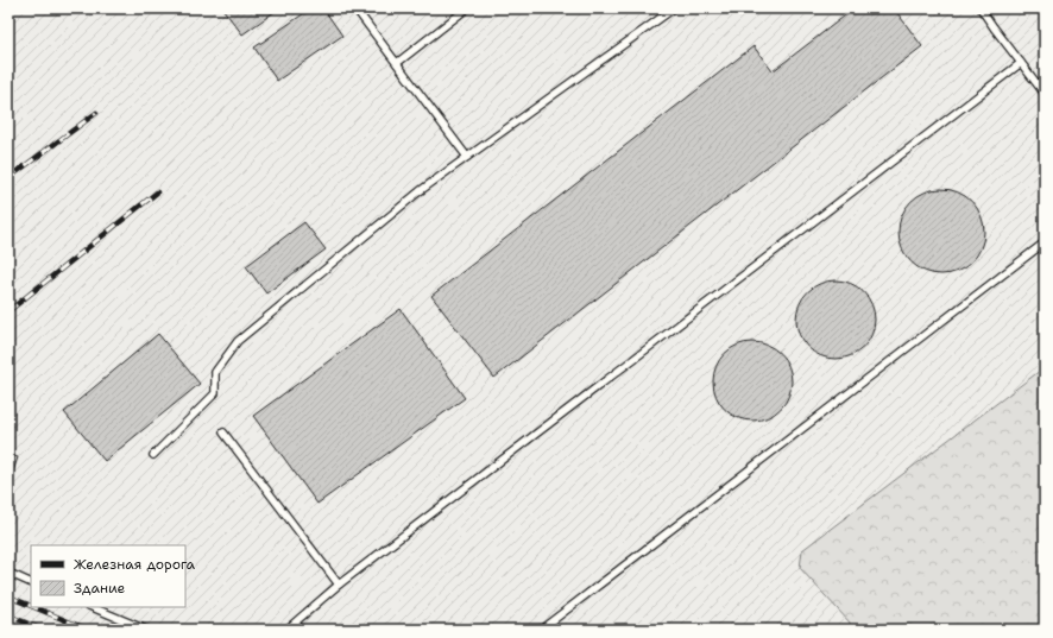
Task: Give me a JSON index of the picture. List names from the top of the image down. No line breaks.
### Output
{"legend":["Железная дорога","Здание"]}
